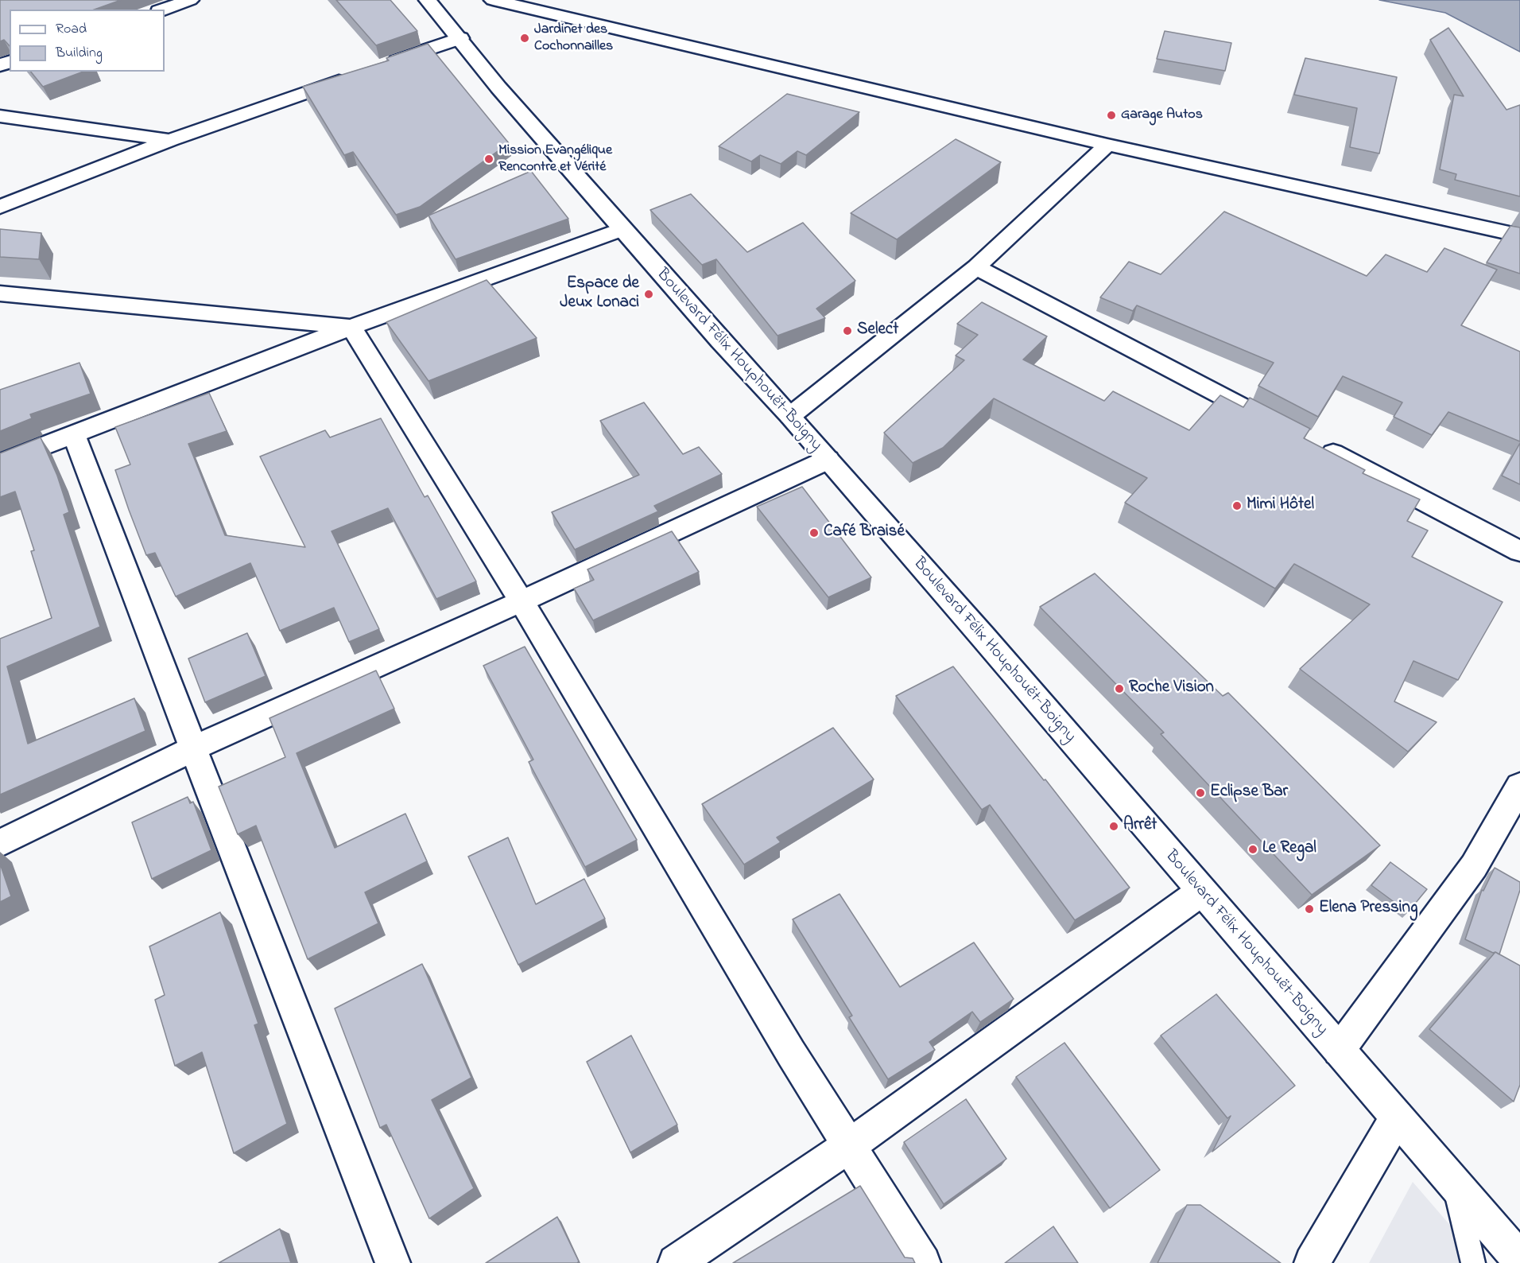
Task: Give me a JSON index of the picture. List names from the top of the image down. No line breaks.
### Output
{"streets":{"street":["Boulevard Félix Houphouët-Boigny"]},"places":["Jardinet des Cochonnailles","Garage Autos","Mission Evangélique Rencontre et Vérité","Espace de Jeux Lonaci","Select","Mimi Hôtel","Café Braisé","Roche Vision","Eclipse Bar","Arrêt","Le Regal","Elena Pressing"],"legend":["Road","Building"]}
